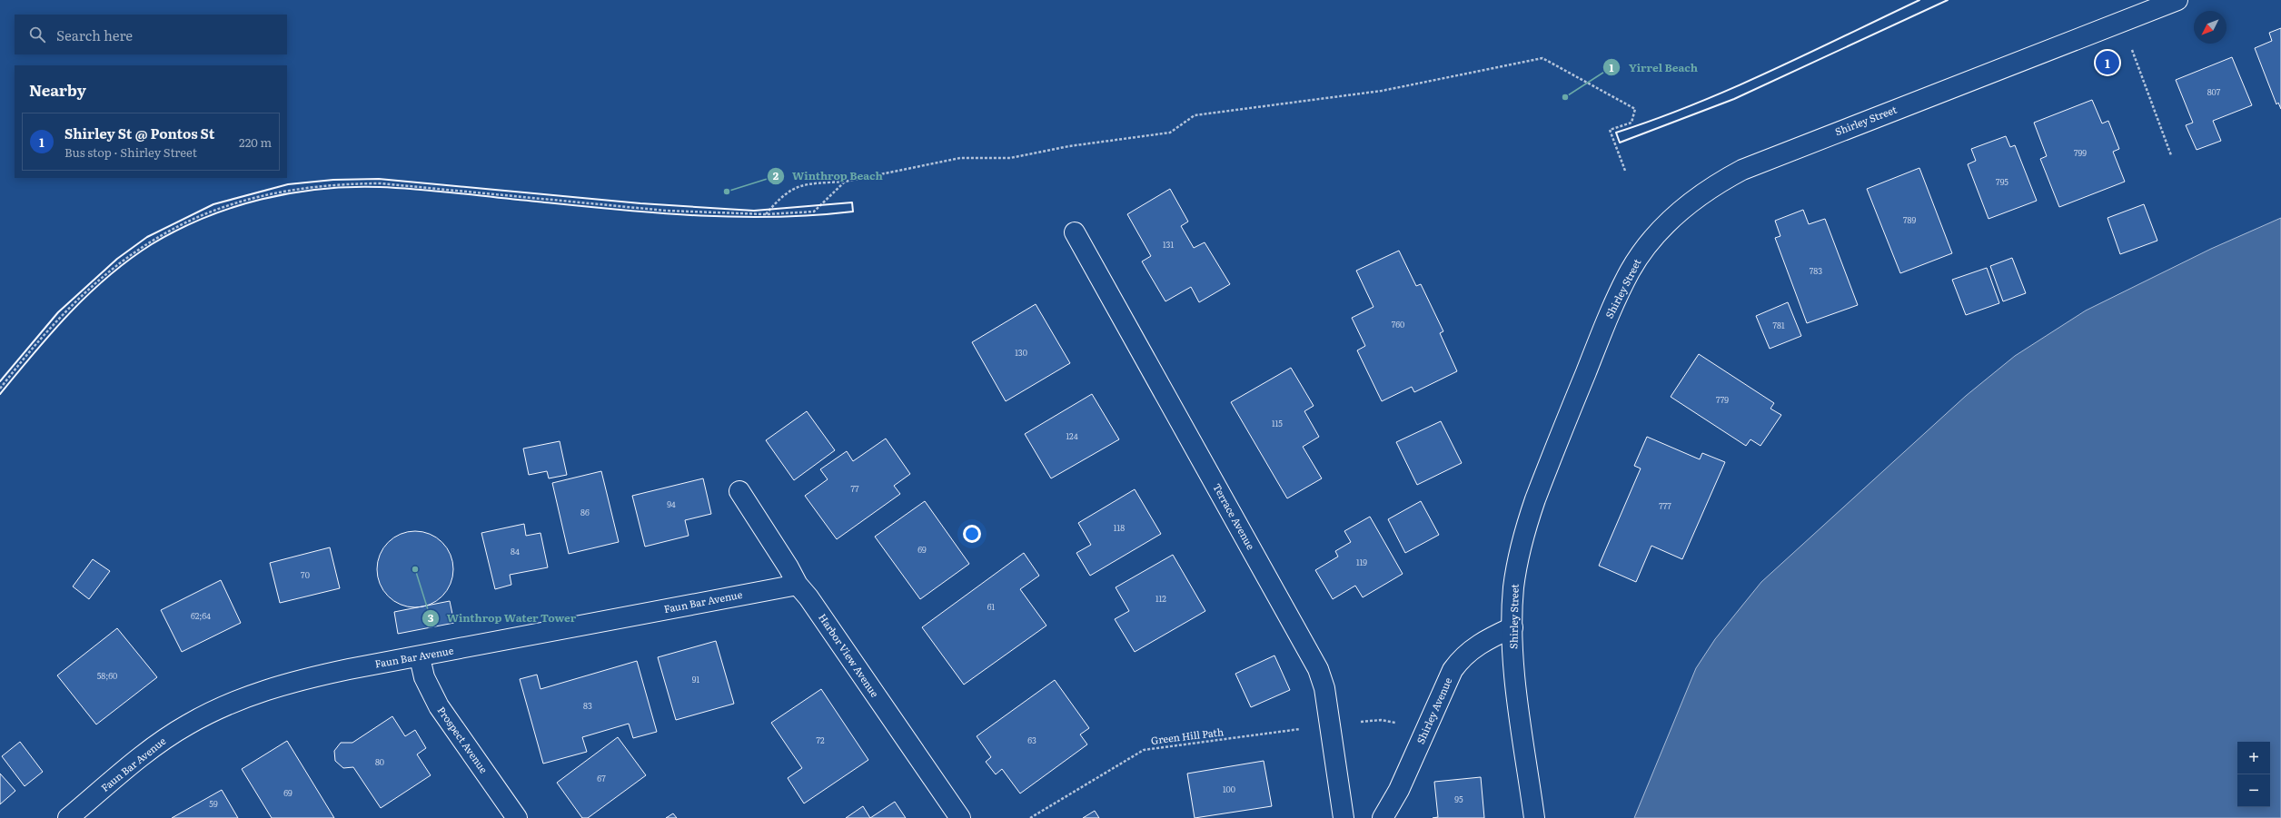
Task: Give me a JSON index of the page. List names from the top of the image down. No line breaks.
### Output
{"streets":{"street":["Shirley Street","Terrace Avenue","Faun Bar Avenue","Harbor View Avenue","Shirley Avenue","Prospect Avenue"],"path":["Green Hill Path"]},"crossings":[["Shirley Street","Shirley Avenue"],["Faun Bar Avenue","Harbor View Avenue"],["Faun Bar Avenue","Prospect Avenue"]],"places":["Yirrel Beach","Winthrop Beach","Winthrop Water Tower"],"house_numbers":["807","799","795","789","131","783","760","781","130","779","115","124","77","94","777","86","118","69","84","119","70","112","61","62;64","58;60","91","83","72","63","80","67","100","69","95","59"],"north":"bottom left","page":{"search":"Search here","pins":"1","heading":"Nearby","list":[{"mark":"1","name":"Shirley St @ Pontos St","note":"Bus stop · Shirley Street","value":"220 m"}],"map_buttons":["+","−"]}}
